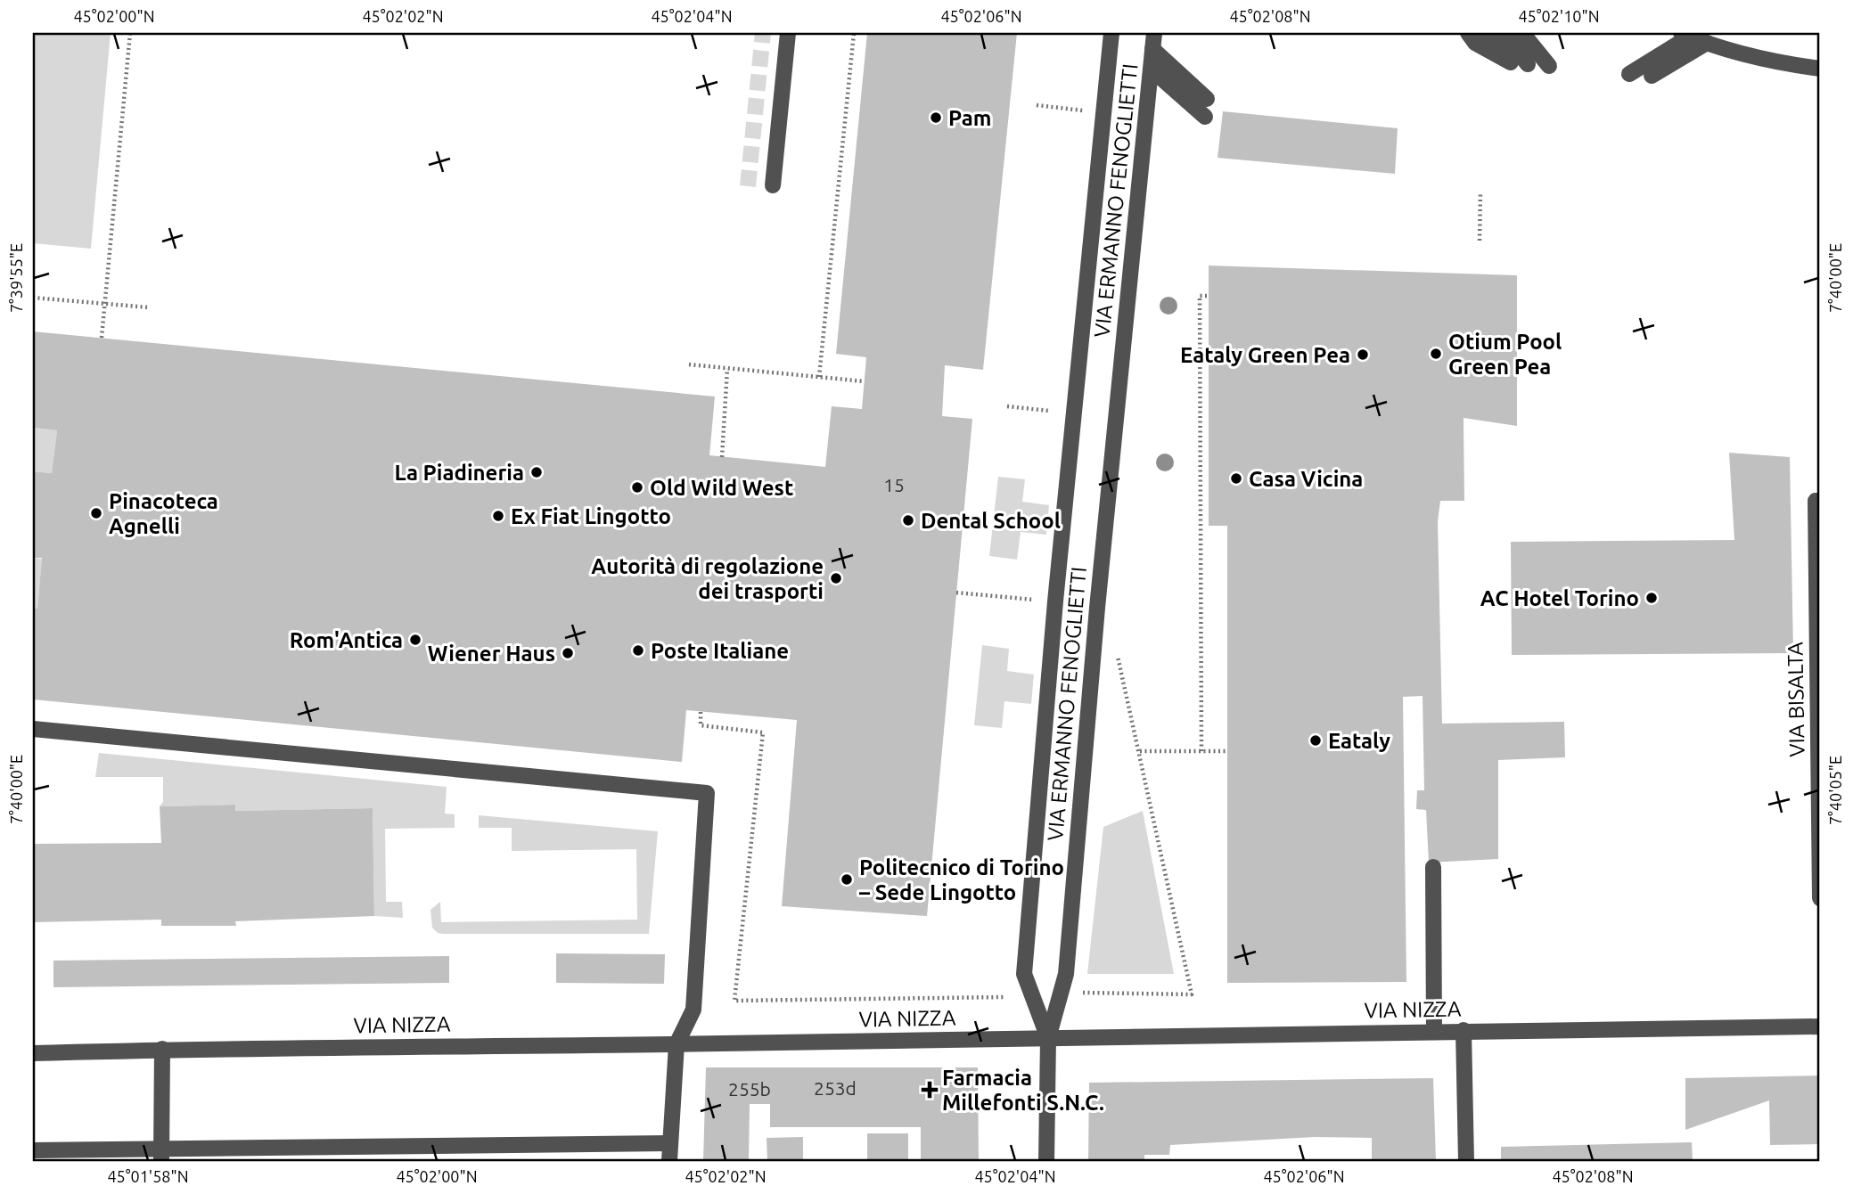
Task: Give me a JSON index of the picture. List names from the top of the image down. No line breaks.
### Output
{"streets":{"street":["VIA ERMANNO FENOGLIETTI","VIA BISALTA","VIA NIZZA"]},"crossings":[["VIA ERMANNO FENOGLIETTI","VIA NIZZA"]],"places":{"other":["Pam","Otium Pool Green Pea","Eataly Green Pea","La Piadineria","Casa Vicina","Old Wild West","Pinacoteca Agnelli","Ex Fiat Lingotto","Dental School","Autorità di regolazione dei trasporti","AC Hotel Torino","Rom'Antica","Poste Italiane","Wiener Haus","Eataly","Politecnico di Torino – Sede Lingotto"],"health":["Farmacia Millefonti S.N.C."]},"house_numbers":["15","253d","255b"],"coordinates":["45°02'00\"N","45°02'02\"N","45°02'04\"N","45°02'06\"N","45°02'08\"N","45°02'10\"N","7°39'55\"E","7°40'00\"E","7°40'05\"E","45°01'58\"N"]}
